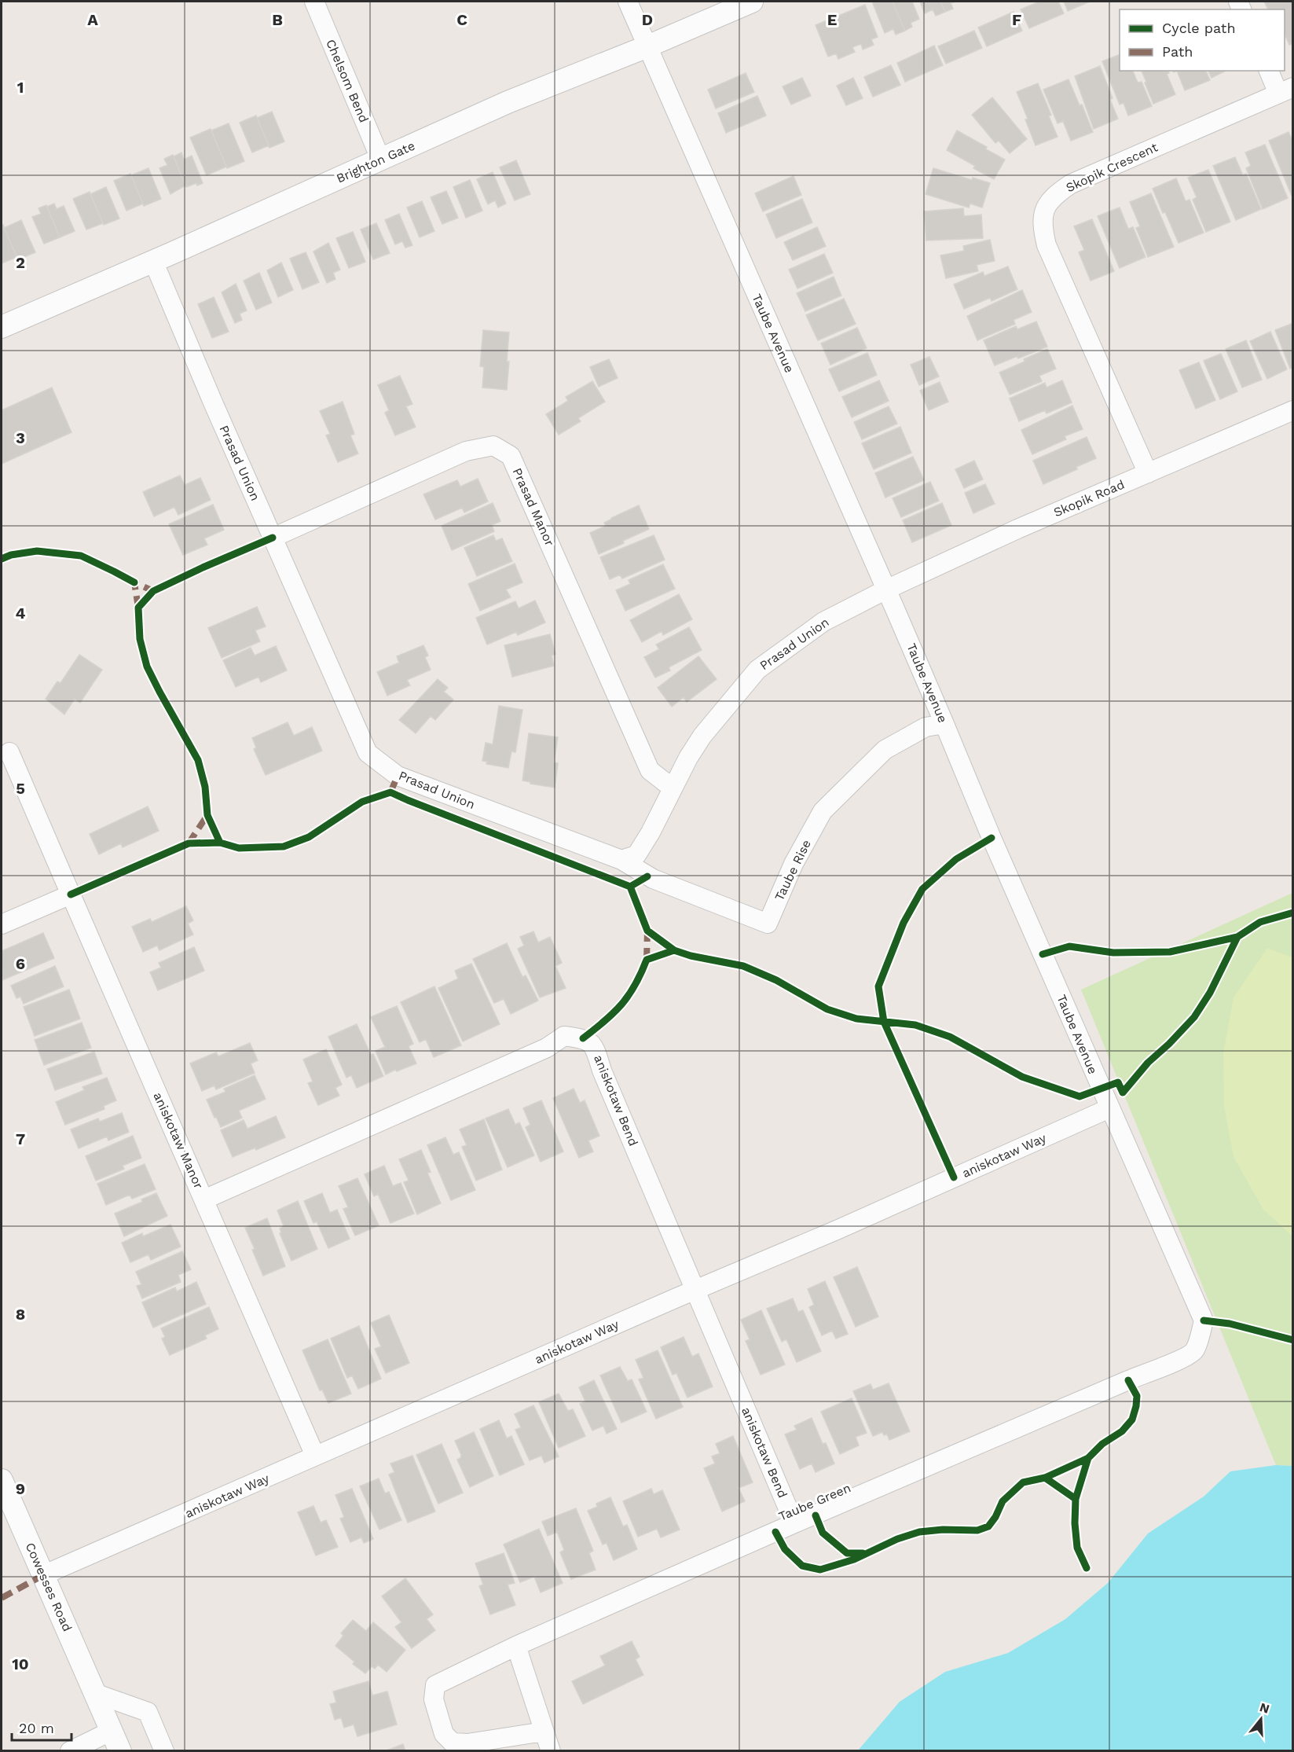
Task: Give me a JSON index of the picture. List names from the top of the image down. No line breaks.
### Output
{"streets":{"street":["Chelsom Bend","Brighton Gate","Skopik Crescent","Taube Avenue","Prasad Union","Skopik Road","Prasad Manor","Taube Rise","aniskotaw Bend","aniskotaw Manor","aniskotaw Way","Taube Green","Cowesses Road"]},"crossings":[["Chelsom Bend","Brighton Gate"],["Brighton Gate","Taube Avenue"],["Brighton Gate","Prasad Union"],["Skopik Crescent","Skopik Road"],["Taube Avenue","Prasad Union"],["Taube Avenue","Skopik Road"],["Taube Avenue","Taube Rise"],["Taube Avenue","aniskotaw Way"],["Taube Avenue","Taube Green"],["Prasad Union","Skopik Road"],["Prasad Union","Prasad Manor"],["Prasad Union","Taube Rise"],["aniskotaw Bend","aniskotaw Manor"],["aniskotaw Bend","aniskotaw Way"],["aniskotaw Bend","Taube Green"],["aniskotaw Manor","aniskotaw Way"],["aniskotaw Way","Cowesses Road"]],"legend":["Cycle path","Path"],"scale_bar":"20 m","north":"top","grid":{"columns":["A","B","C","D","E","F"],"rows":["1","2","3","4","5","6","7","8","9","10"]}}
